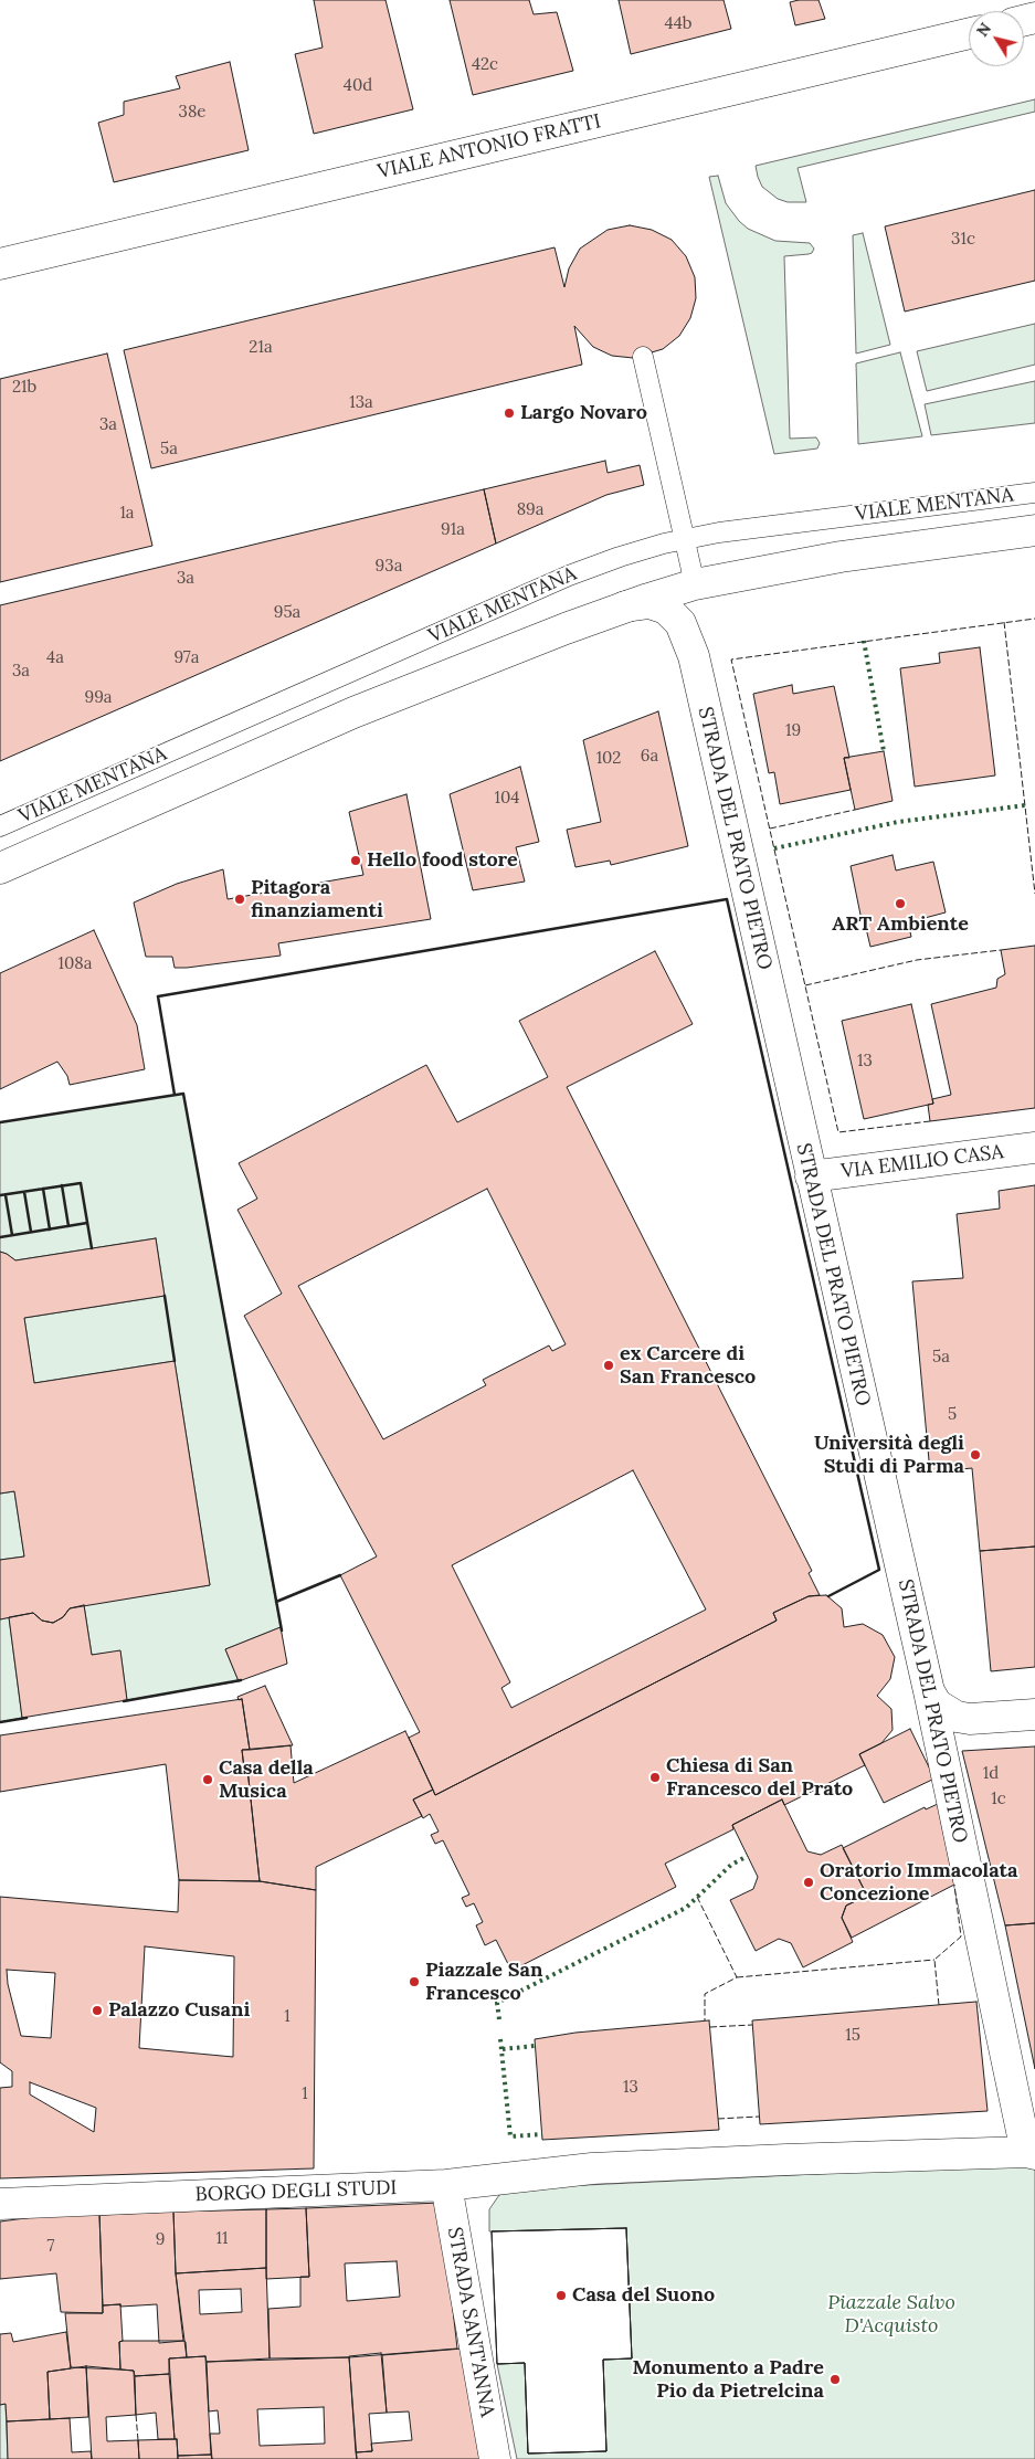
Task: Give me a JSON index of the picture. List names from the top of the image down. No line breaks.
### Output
{"streets":{"street":["VIALE ANTONIO FRATTI","VIALE MENTANA","STRADA DEL PRATO PIETRO","VIA EMILIO CASA","BORGO DEGLI STUDI","STRADA SANT'ANNA"]},"crossings":[["VIALE MENTANA","STRADA DEL PRATO PIETRO"],["STRADA DEL PRATO PIETRO","VIA EMILIO CASA"],["STRADA DEL PRATO PIETRO","BORGO DEGLI STUDI"],["BORGO DEGLI STUDI","STRADA SANT'ANNA"]],"parks":["Piazzale Salvo D'Acquisto"],"places":["Largo Novaro","Hello food store","Pitagora finanziamenti","ART Ambiente","ex Carcere di San Francesco","Università degli Studi di Parma","Chiesa di San Francesco del Prato","Casa della Musica","Oratorio Immacolata Concezione","Piazzale San Francesco","Palazzo Cusani","Casa del Suono","Monumento a Padre Pio da Pietrelcina"],"house_numbers":["44b","42c","40d","38e","31c","21a","21b","13a","3a","5a","89a","1a","91a","93a","3a","95a","4a","97a","3a","99a","19","6a","102","104","108a","13","5a","5","1d","1c","1","15","13","1","11","9","7"],"north":"top left"}
